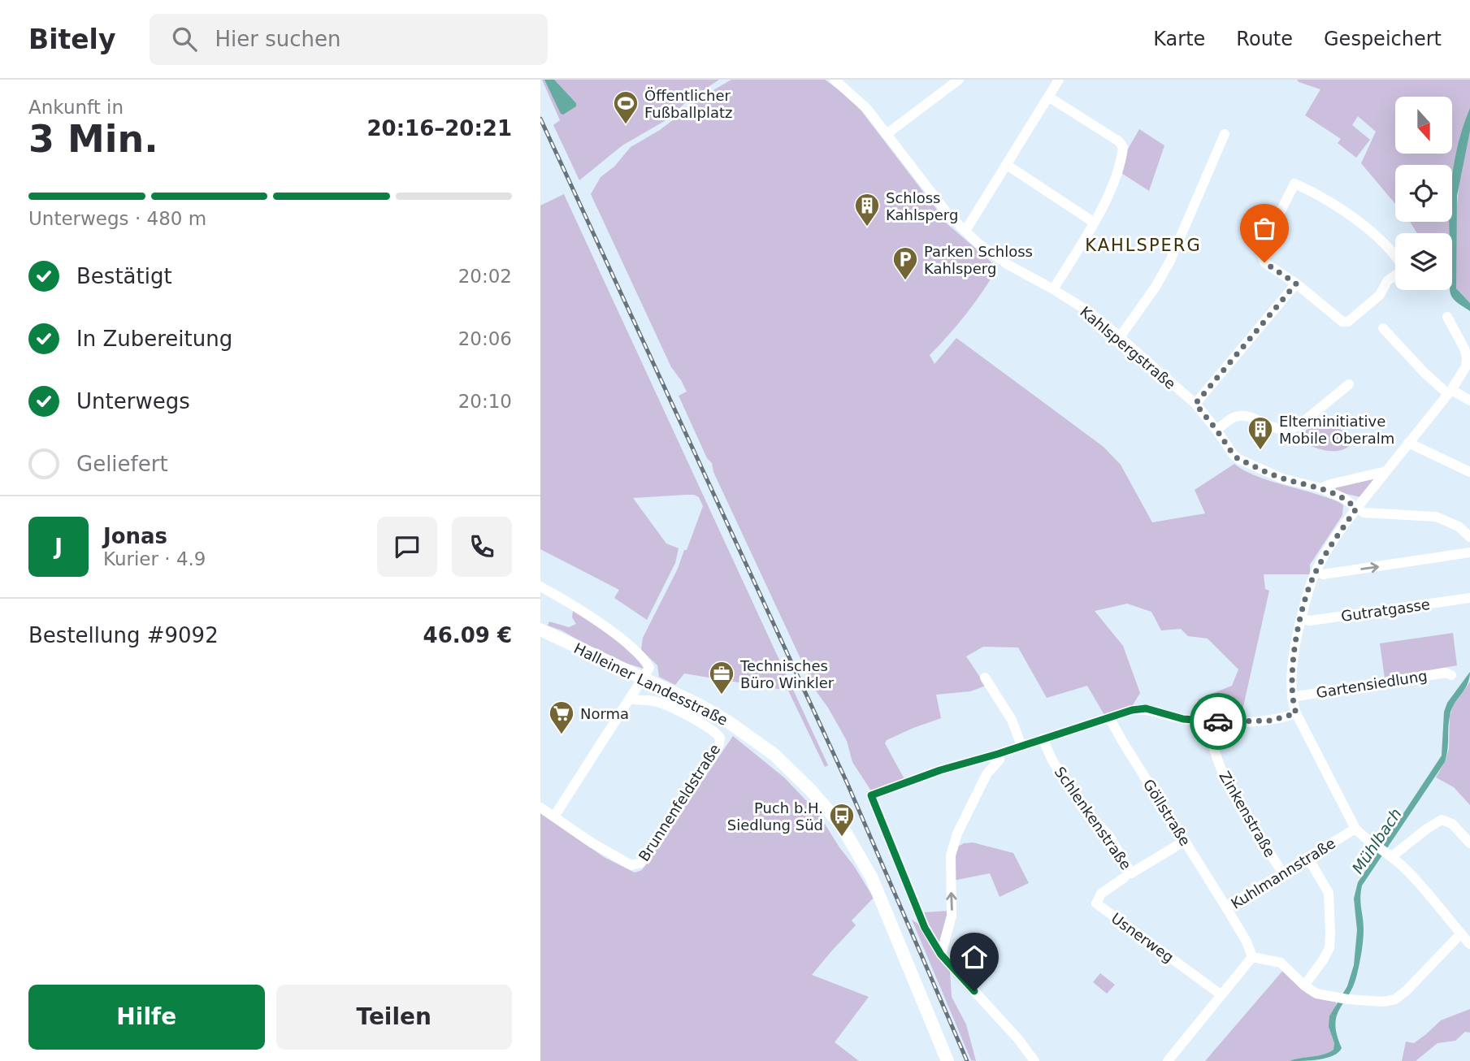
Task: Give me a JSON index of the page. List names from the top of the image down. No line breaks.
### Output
{"streets":{"main road":["Halleiner Landesstraße"],"street":["Kahlspergstraße","Gutratgasse","Gartensiedlung","Brunnenfeldstraße","Göllstraße","Zinkenstraße","Schlenkenstraße","Kuhlmannstraße","Usnerweg"]},"crossings":[["Göllstraße","Schlenkenstraße"],["Göllstraße","Kuhlmannstraße"],["Zinkenstraße","Kuhlmannstraße"]],"districts":["KAHLSPERG"],"water":["Mühlbach"],"places":{"sports":["Öffentlicher Fußballplatz"],"building":["Schloss Kahlsperg","Elterninitiative Mobile Oberalm"],"parking":["Parken Schloss Kahlsperg"],"office":["Technisches Büro Winkler"],"supermarket":["Norma"],"bus stop":["Puch b.H. Siedlung Süd"]},"north":"bottom","page":{"header":"Bitely","search":"Hier suchen","nav":["Karte","Route","Gespeichert"],"heading":["3 Min.","Ankunft in","20:16–20:21"],"panel":["Jonas","Kurier · 4.9","Bestellung #9092","46.09 €"],"bar":"Unterwegs · 480 m","list":[["Bestätigt","20:02"],["In Zubereitung","20:06"],["Unterwegs","20:10"],"Geliefert"],"round":"J","buttons":["Hilfe","Teilen"]}}
